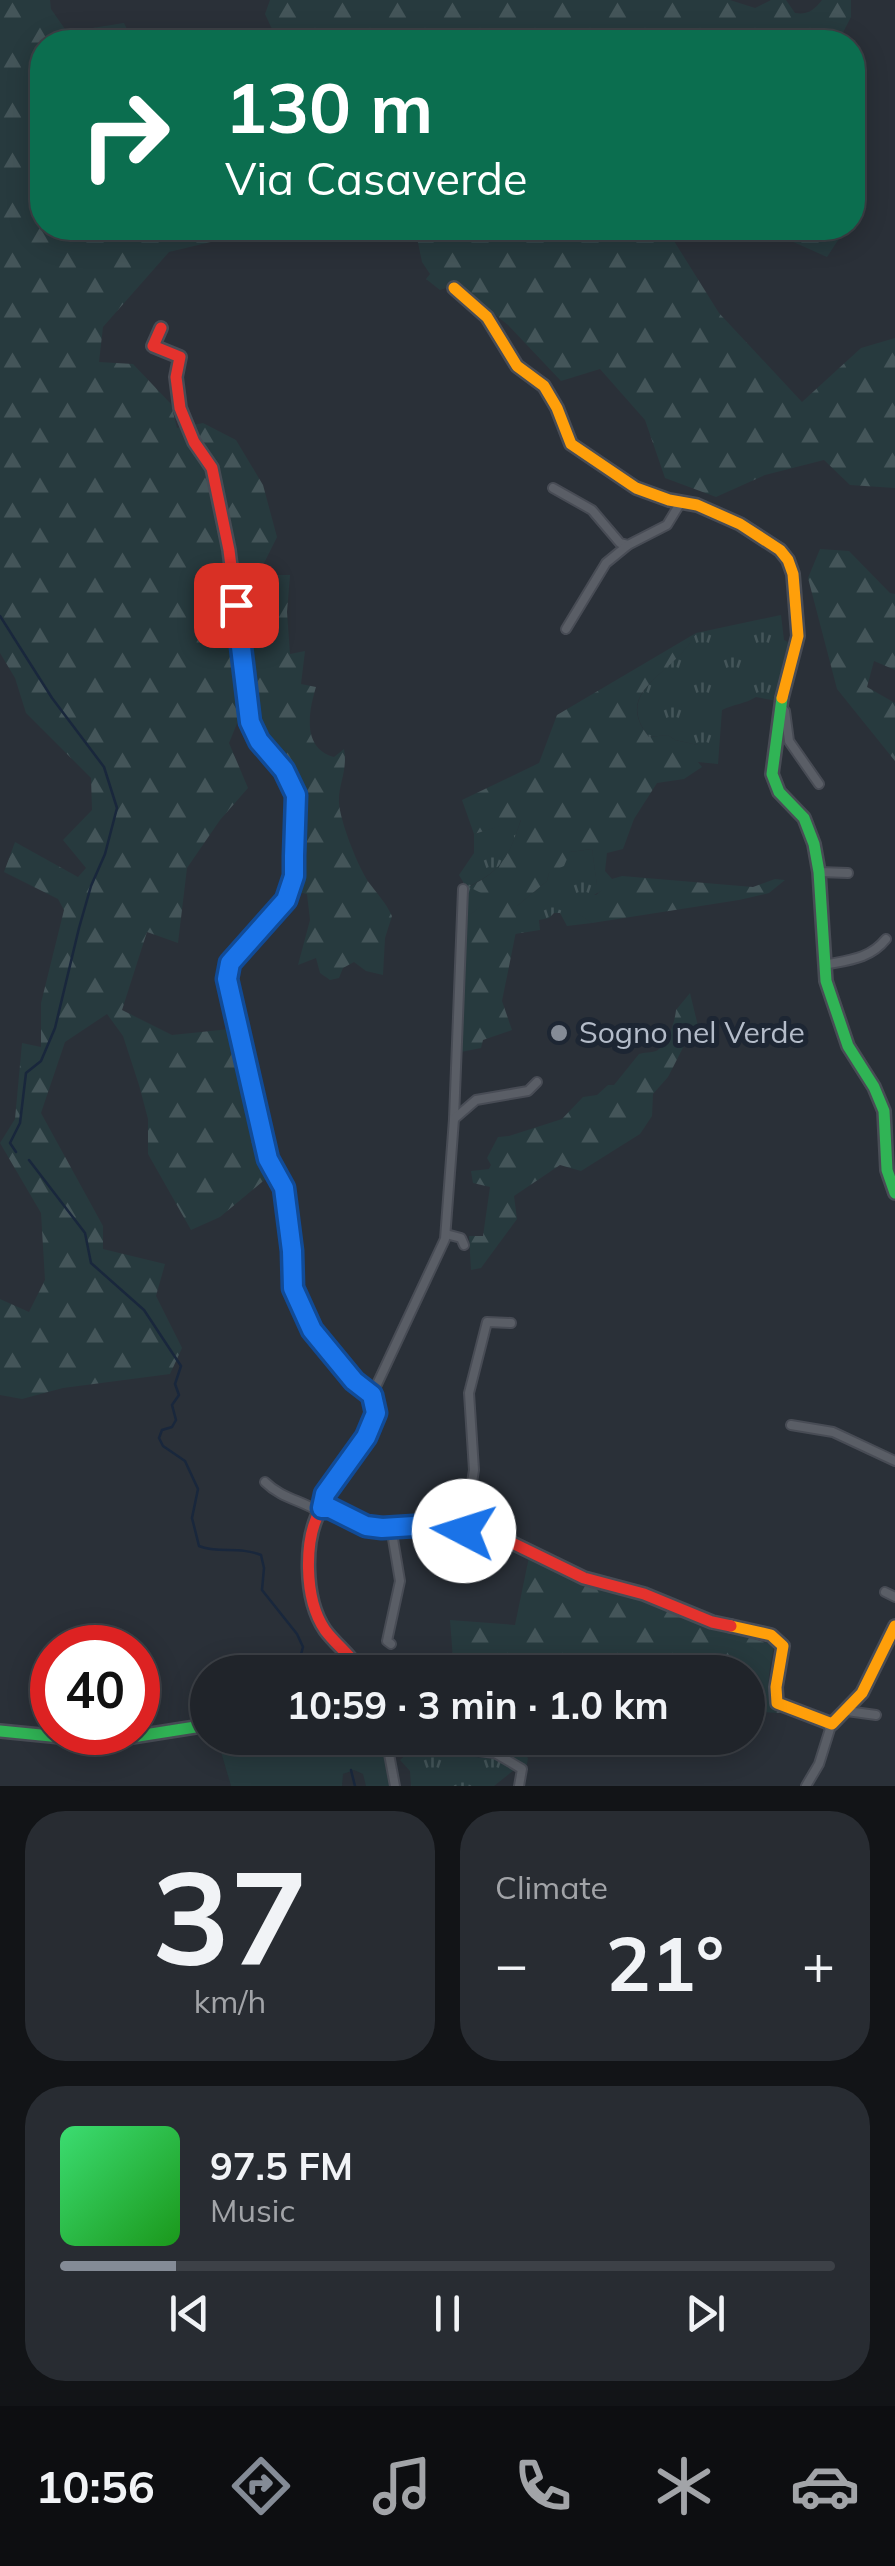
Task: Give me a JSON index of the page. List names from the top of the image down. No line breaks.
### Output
{"places":["Sogno nel Verde"],"page":{"turn":["130 m","Via Casaverde"],"limit":"40","trip":"10:59 · 3 min · 1.0 km","tile":[["37","km/h"],"Climate"],"heat":["−","21°","+"],"song":["97.5 FM","Music"],"tabs":"10:56"}}
